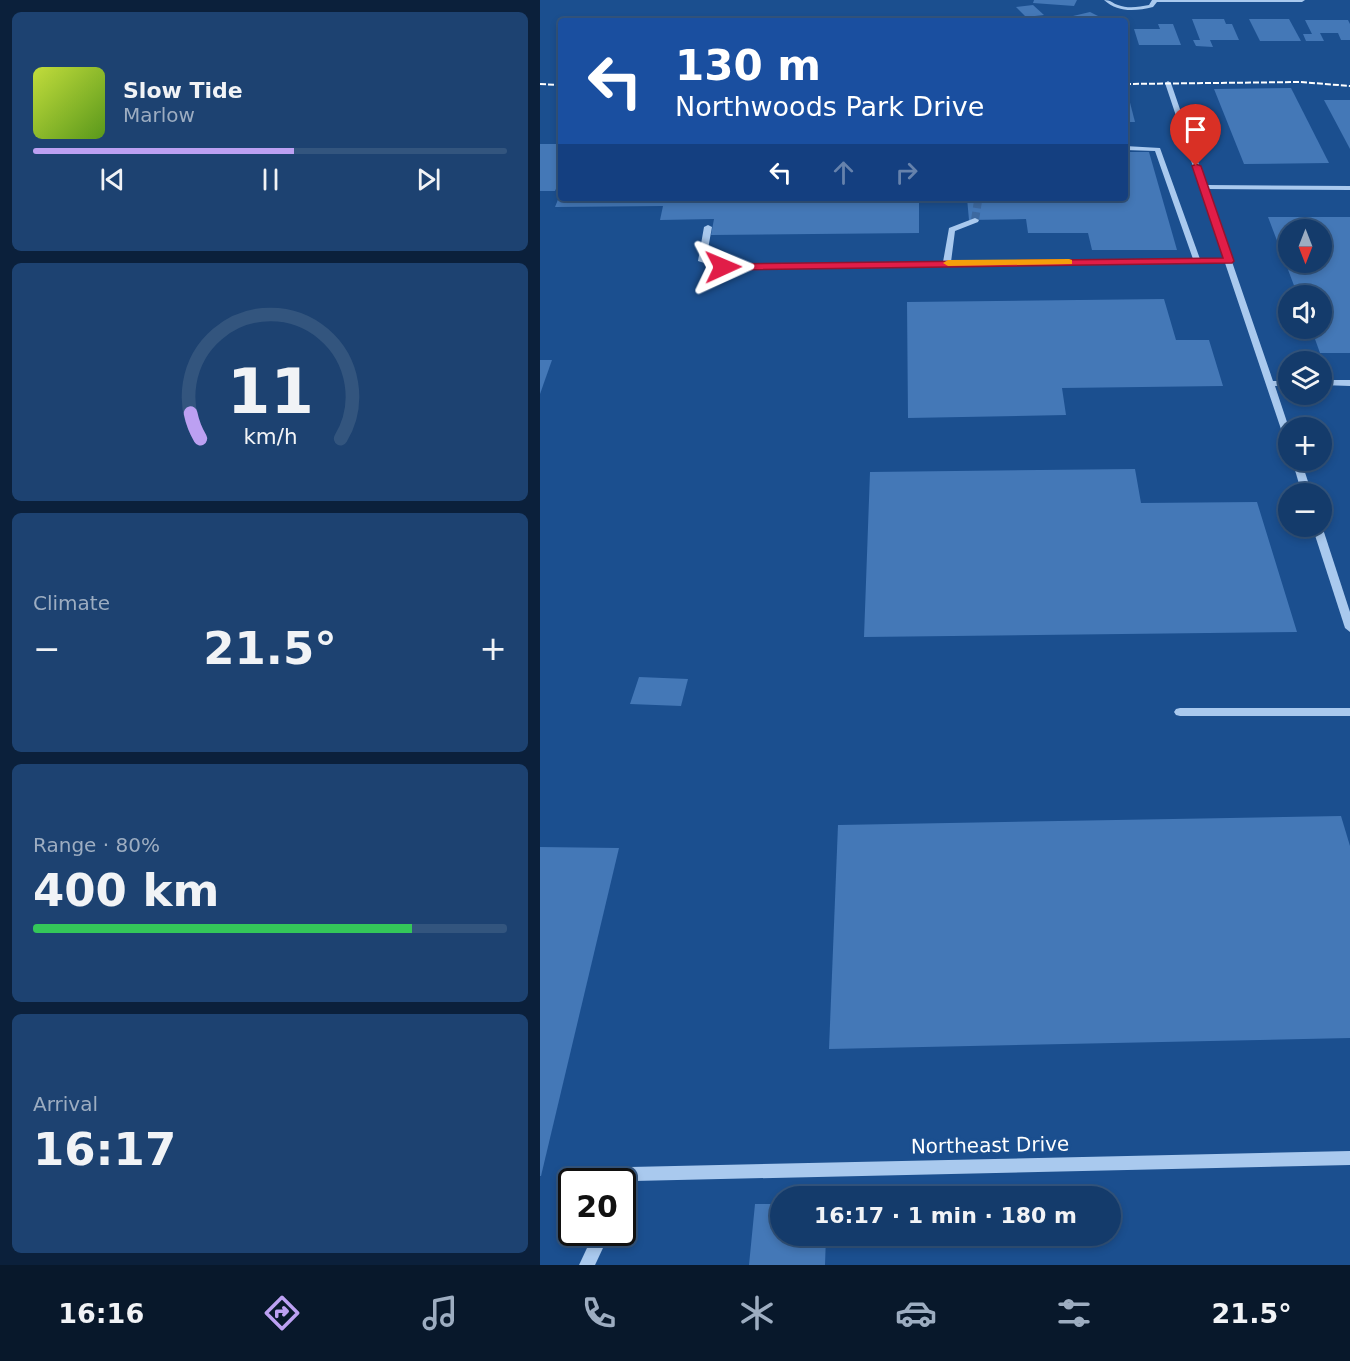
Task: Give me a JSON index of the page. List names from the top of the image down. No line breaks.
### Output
{"streets":{"street":["Northeast Drive"]},"north":"bottom","page":{"turn":["130 m","Northwoods Park Drive"],"song":["Slow Tide","Marlow"],"map_buttons":["+","−"],"tile":["Climate",["Range · 80%","400 km"],["Arrival","16:17"]],"heat":["−","21.5°","+"],"limit":"20","trip":"16:17 · 1 min · 180 m","tabs":["16:16","21.5°"],"gauge":["11","km/h"]}}
